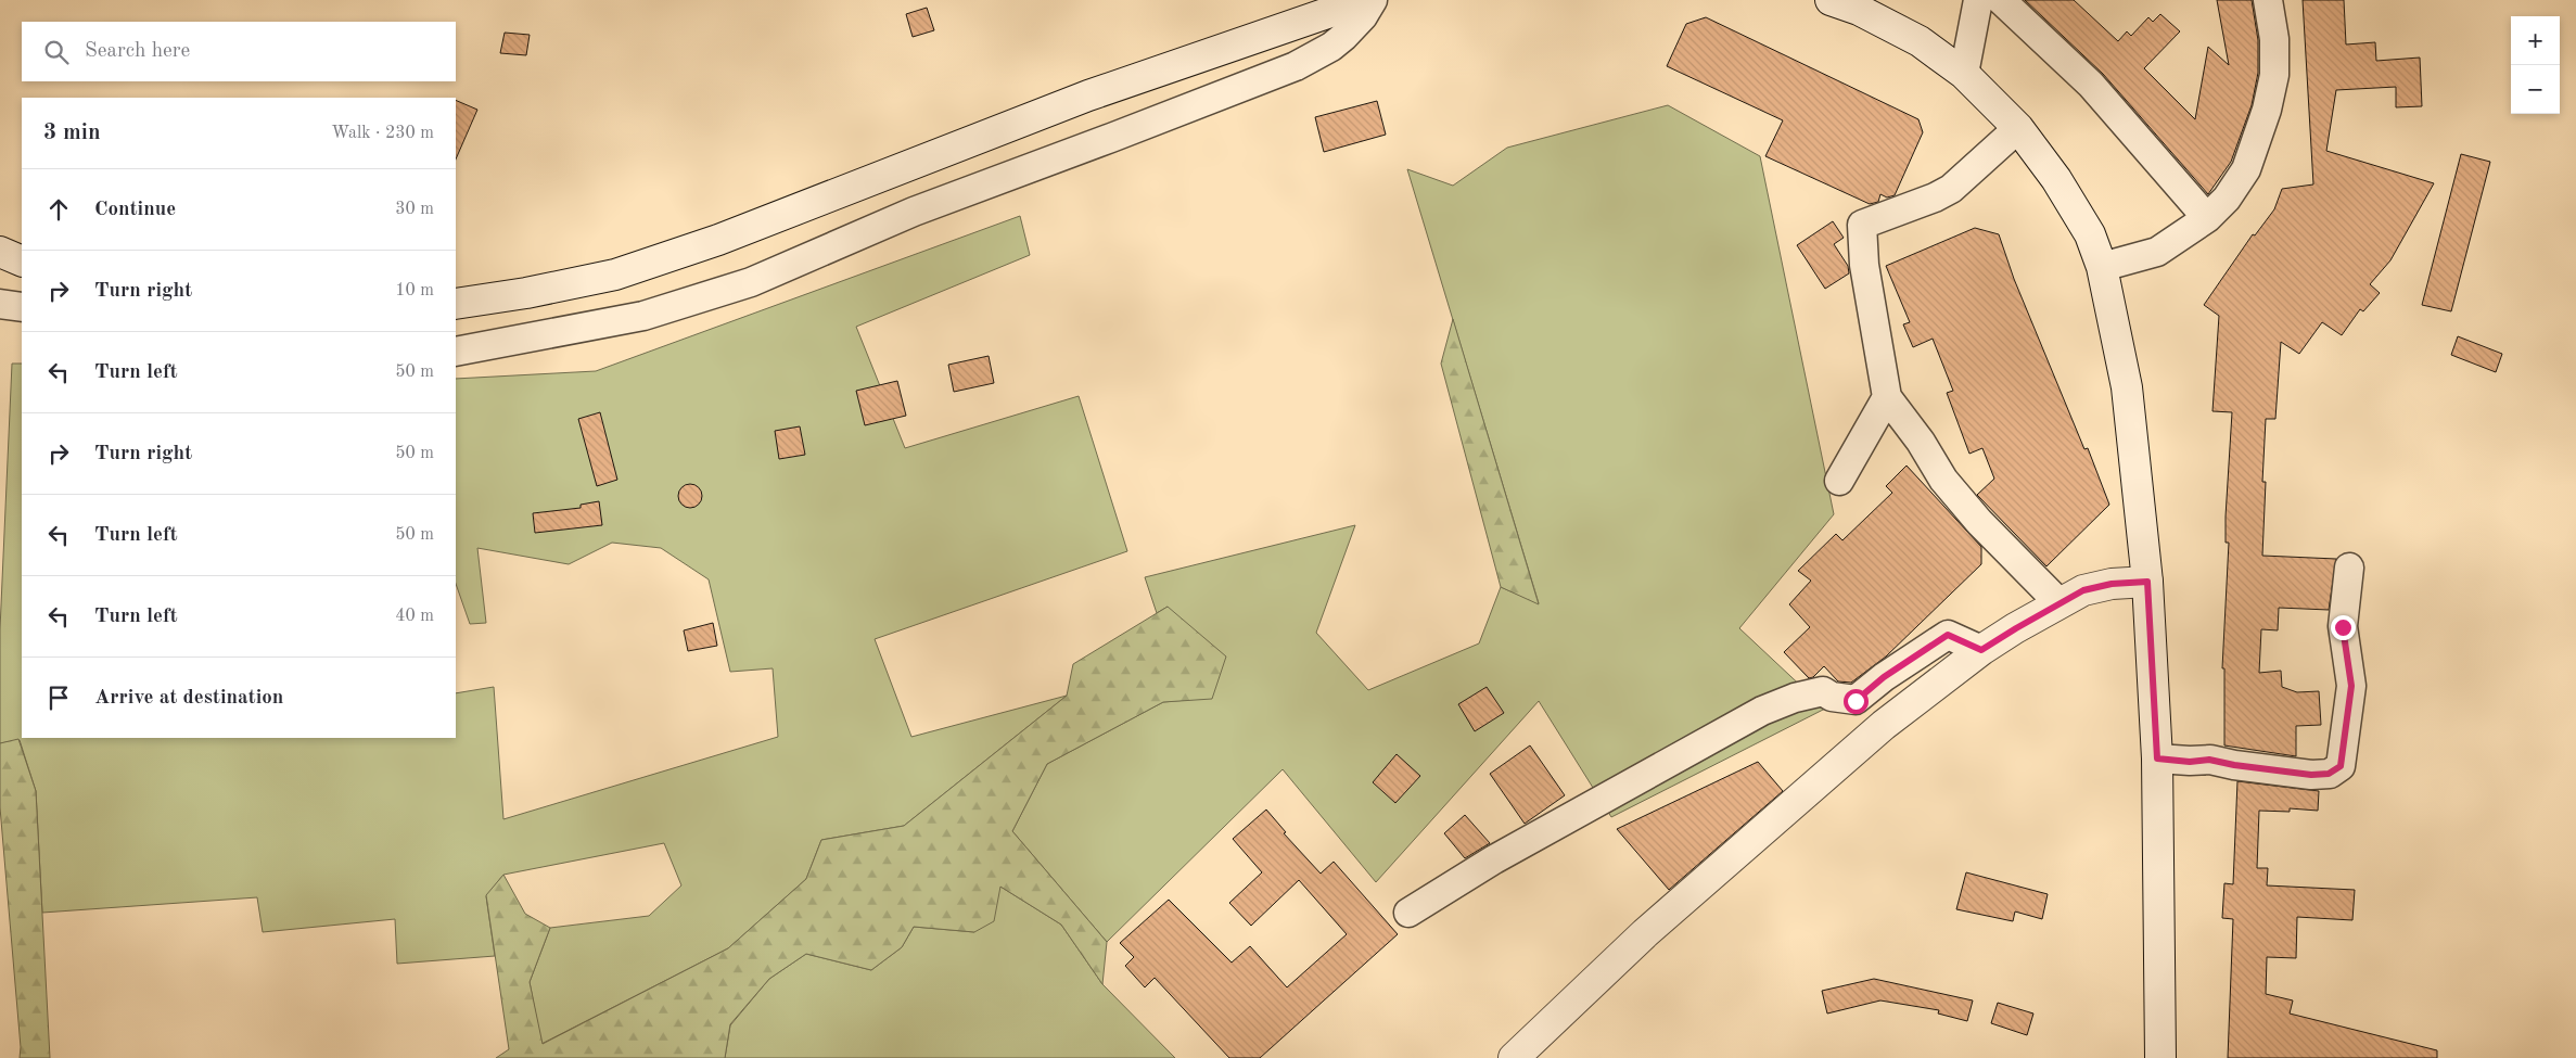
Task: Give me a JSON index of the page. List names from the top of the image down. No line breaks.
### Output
{"page":{"map_buttons":["+","−"],"search":"Search here","heading":["3 min","Walk · 230 m"],"list":[["Continue","30 m"],["Turn right","10 m"],["Turn left","50 m"],["Turn right","50 m"],["Turn left","50 m"],["Turn left","40 m"],"Arrive at destination"]}}
